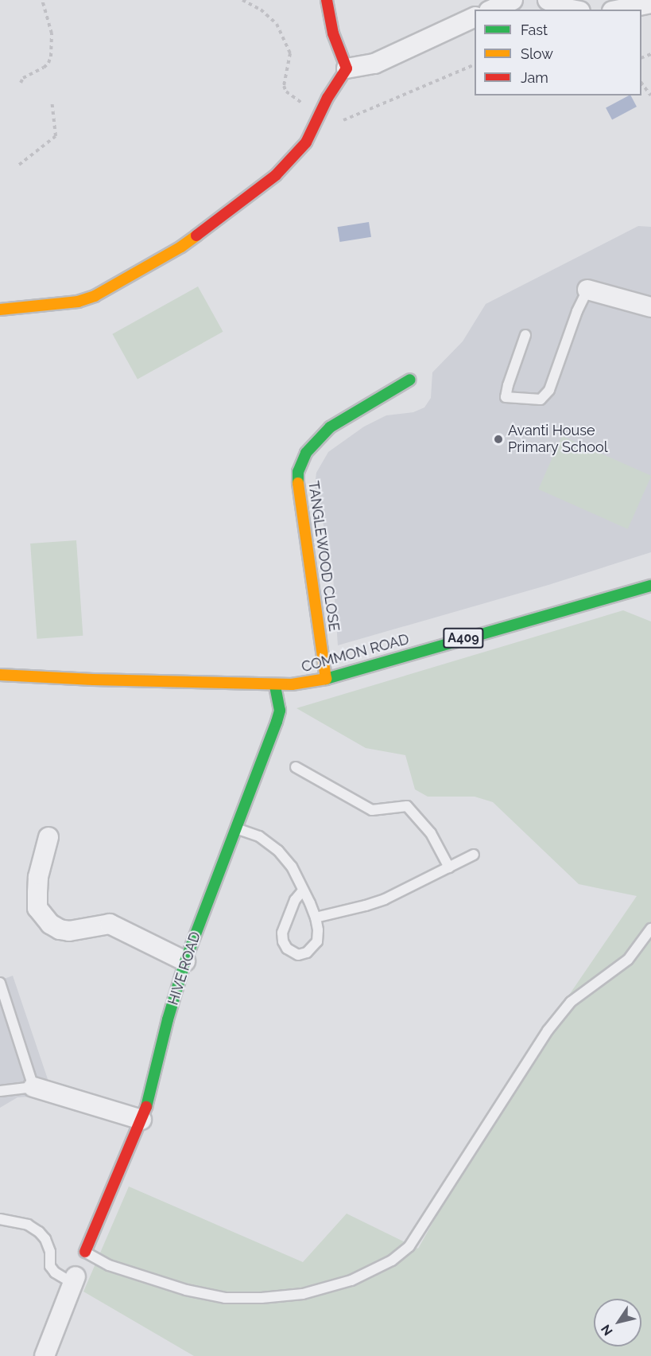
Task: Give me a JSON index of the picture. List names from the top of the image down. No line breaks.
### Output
{"streets":{"street":["TANGLEWOOD CLOSE","A409","COMMON ROAD","HIVE ROAD"]},"crossings":[["TANGLEWOOD CLOSE","COMMON ROAD"],["COMMON ROAD","HIVE ROAD"]],"places":["Avanti House Primary School"],"legend":["Fast","Slow","Jam"],"north":"bottom left"}
